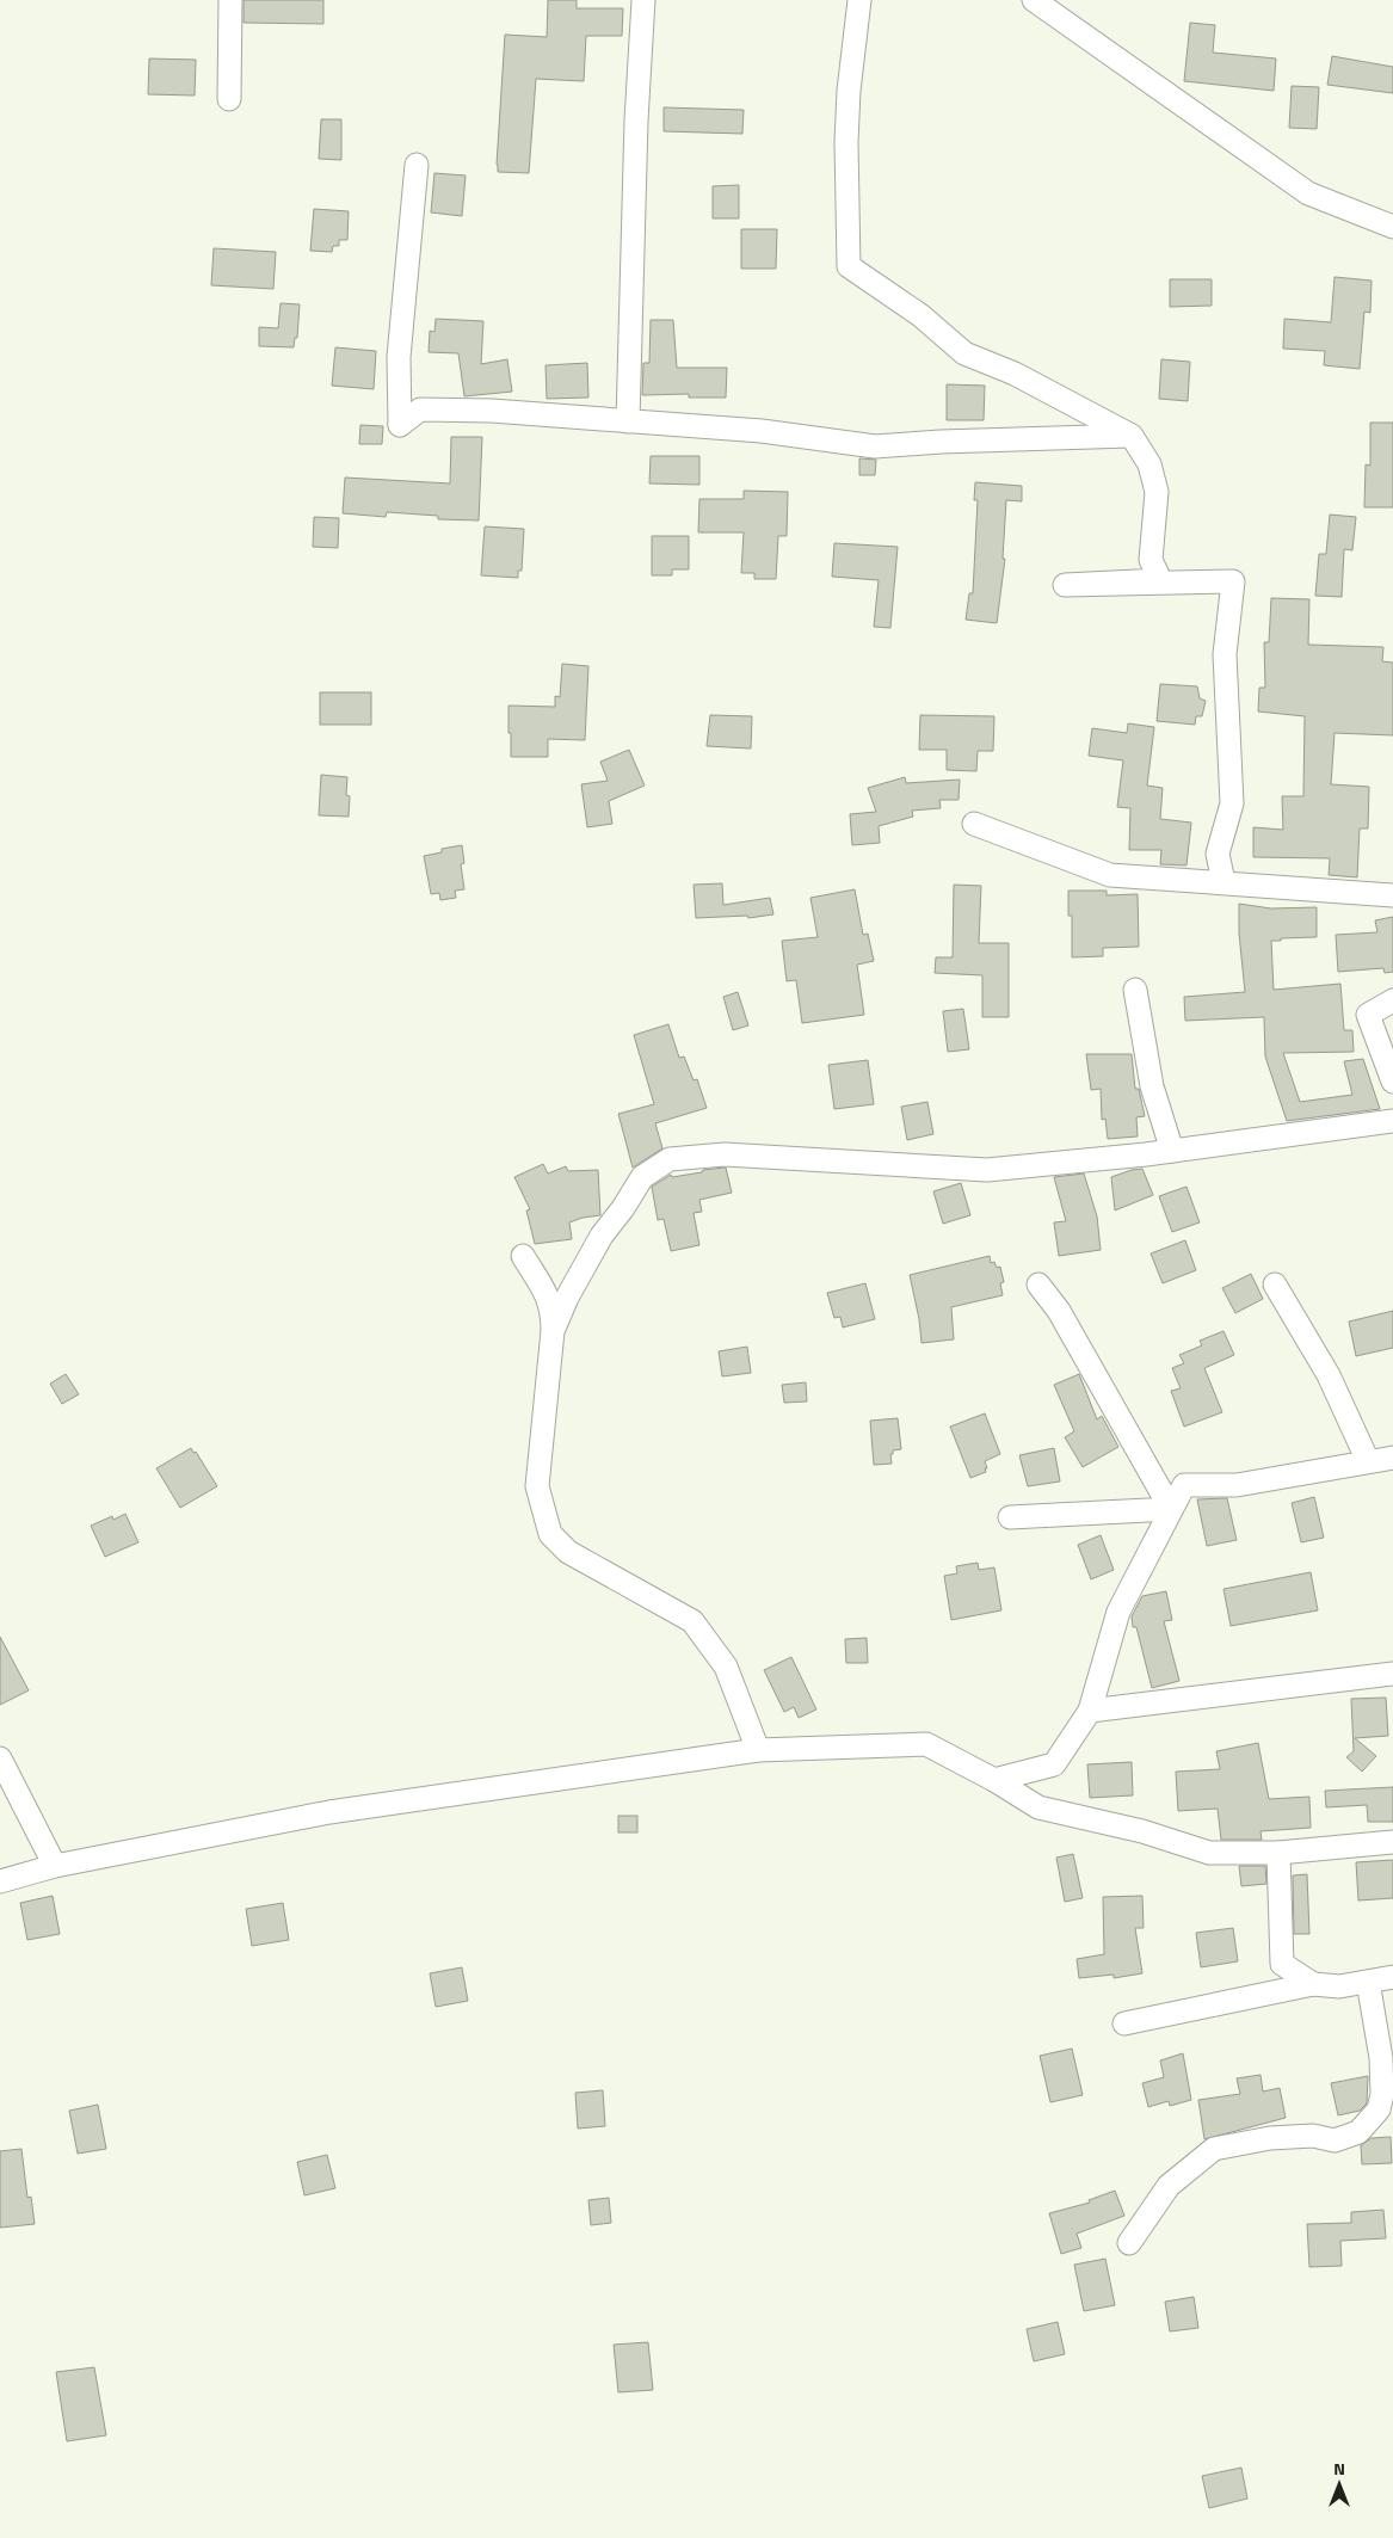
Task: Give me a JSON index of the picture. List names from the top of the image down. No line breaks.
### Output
{"north":"top"}
